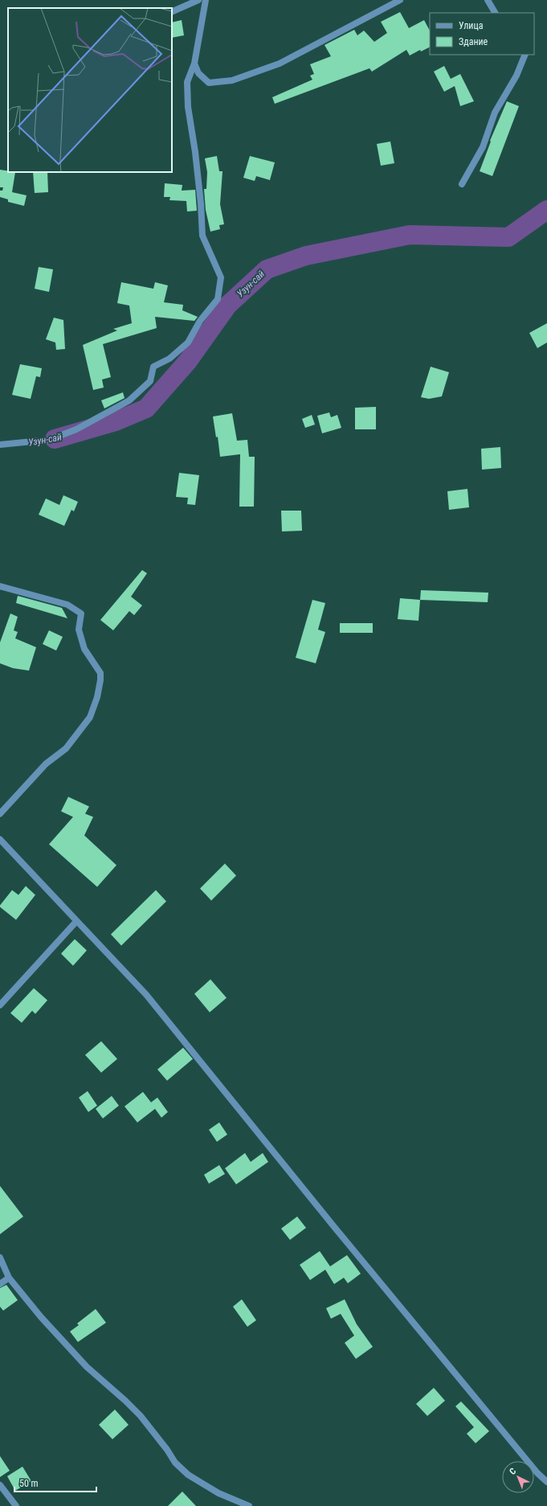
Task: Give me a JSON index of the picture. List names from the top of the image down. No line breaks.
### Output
{"water":["Узун-сай"],"legend":["Улица","Здание"],"scale_bar":"50 m","north":"top left"}
